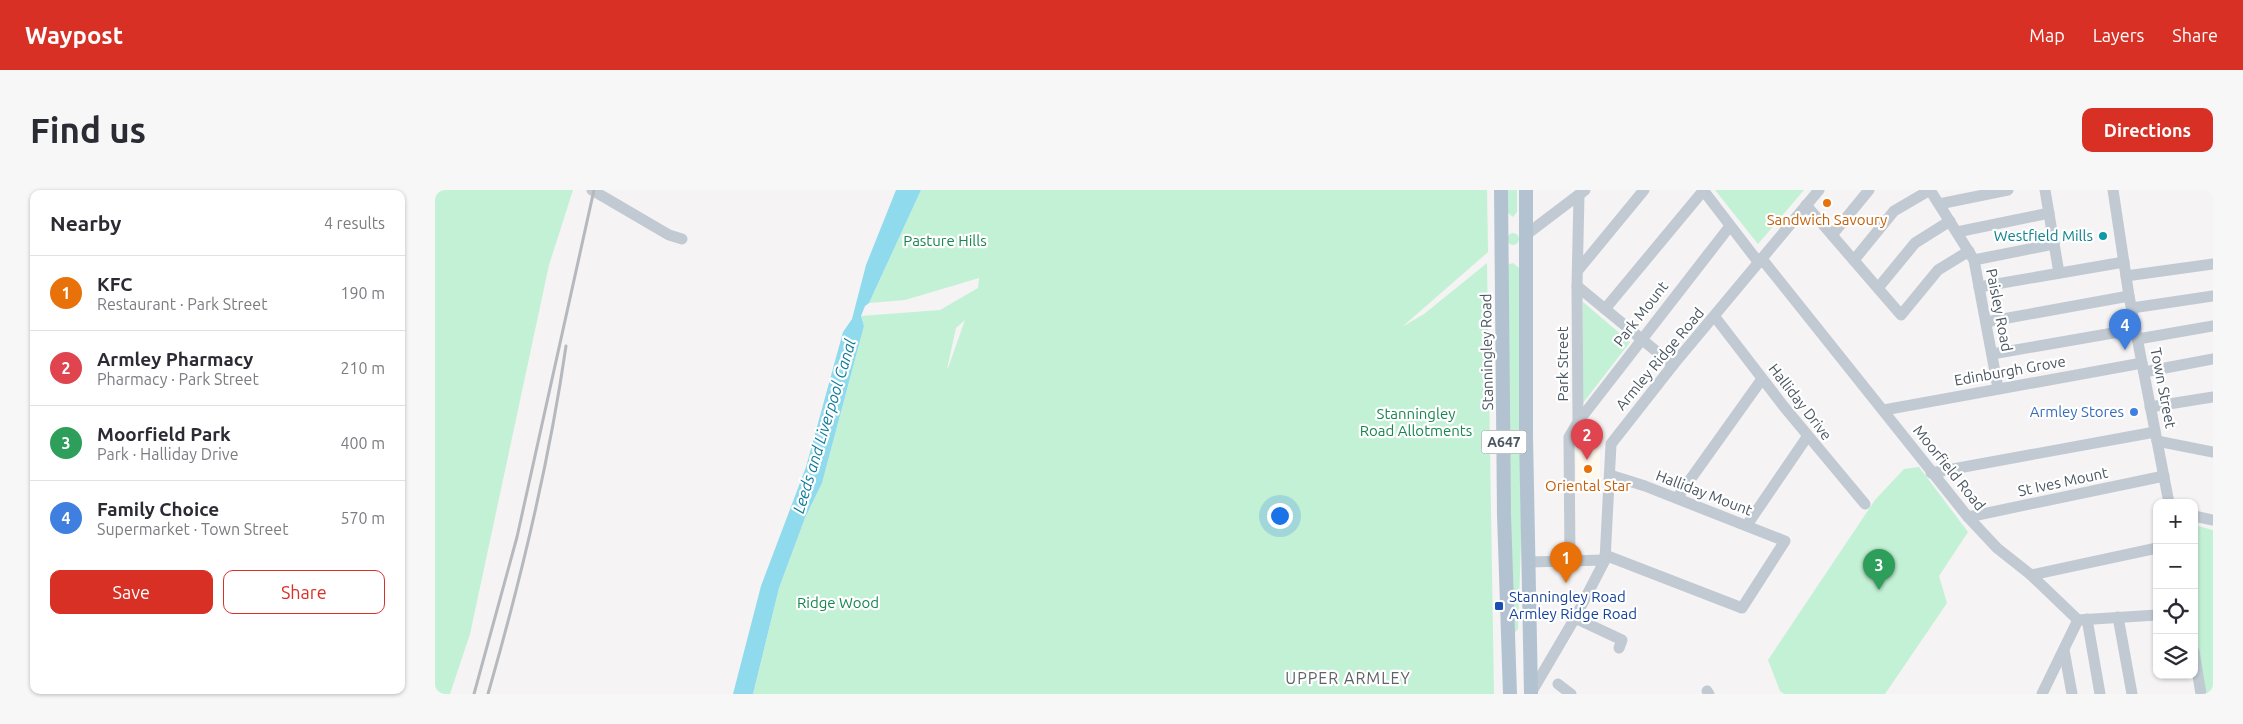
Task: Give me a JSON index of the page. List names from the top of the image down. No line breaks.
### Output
{"streets":{"main road":["Stanningley Road","A647"],"street":["Paisley Road","Park Mount","Armley Ridge Road","Park Street","Edinburgh Grove","Town Street","Halliday Drive","Moorfield Road","St Ives Mount","Halliday Mount"]},"crossings":[["Paisley Road","Edinburgh Grove"],["Park Mount","Park Street"],["Park Mount","Moorfield Road"],["Armley Ridge Road","Halliday Drive"],["Armley Ridge Road","A647"],["Armley Ridge Road","Moorfield Road"],["Armley Ridge Road","Halliday Mount"],["Edinburgh Grove","Town Street"],["Edinburgh Grove","Moorfield Road"],["Town Street","St Ives Mount"],["Moorfield Road","St Ives Mount"]],"districts":["UPPER ARMLEY"],"water":["Leeds and Liverpool Canal"],"parks":["Pasture Hills","Stanningley Road Allotments","Ridge Wood"],"places":{"other":["Sandwich Savoury","Westfield Mills","Armley Stores","Oriental Star"],"transit":["Stanningley Road Armley Ridge Road"]},"page":{"header":"Waypost","nav":["Map","Layers","Share"],"buttons":["Directions",["Save","Share"]],"title":"Find us","heading":["Nearby","4 results"],"list":[{"mark":"1","name":"KFC","note":"Restaurant · Park Street","value":"190 m"},{"mark":"2","name":"Armley Pharmacy","note":"Pharmacy · Park Street","value":"210 m"},{"mark":"3","name":"Moorfield Park","note":"Park · Halliday Drive","value":"400 m"},{"mark":"4","name":"Family Choice","note":"Supermarket · Town Street","value":"570 m"}],"pins":["4","2","1","3"],"map_buttons":["+","−"]}}
